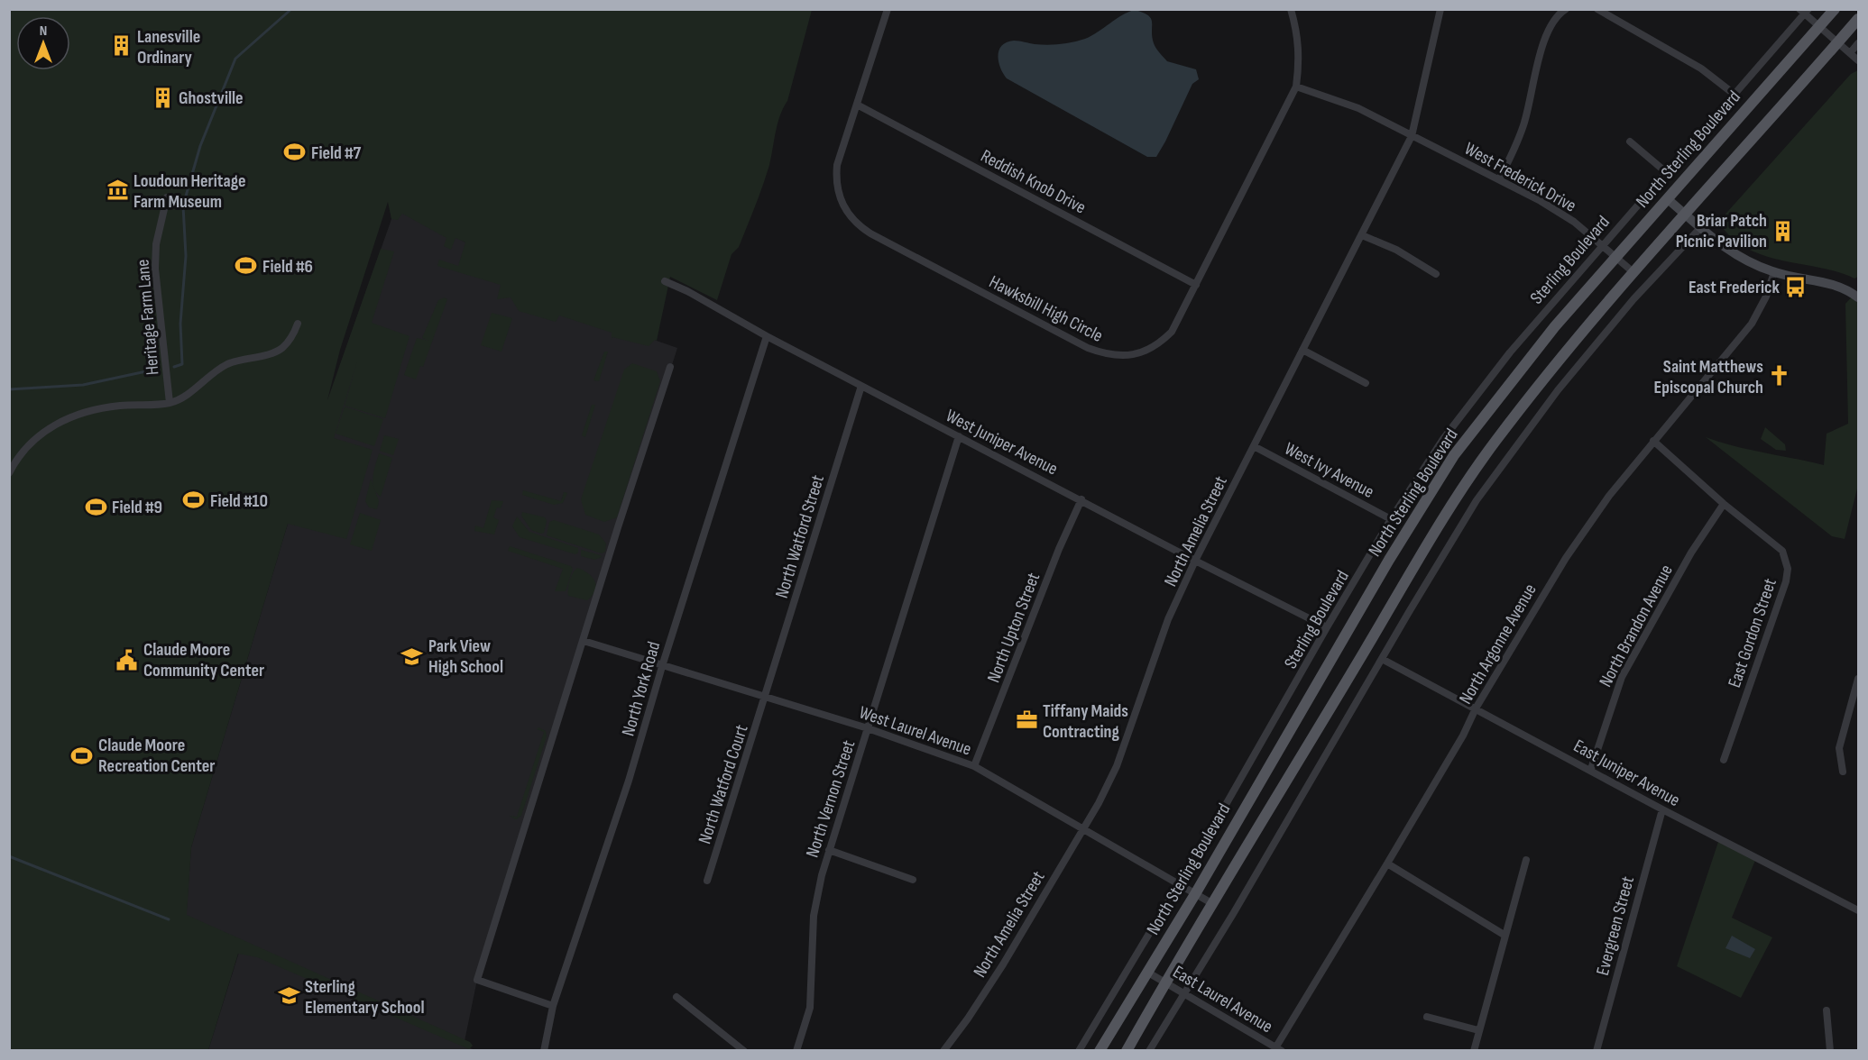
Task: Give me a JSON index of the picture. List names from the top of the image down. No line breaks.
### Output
{"streets":{"main road":["North Sterling Boulevard"],"street":["West Frederick Drive","Reddish Knob Drive","Sterling Boulevard","Hawksbill High Circle","Heritage Farm Lane","West Juniper Avenue","West Ivy Avenue","North Amelia Street","North Watford Street","North Brandon Avenue","North Upton Street","East Gordon Street","North Argonne Avenue","North York Road","West Laurel Avenue","East Juniper Avenue","North Watford Court","North Vernon Street","Evergreen Street","East Laurel Avenue"]},"crossings":[["North Sterling Boulevard","West Frederick Drive"],["North Sterling Boulevard","West Laurel Avenue"],["North Sterling Boulevard","East Laurel Avenue"],["West Frederick Drive","Sterling Boulevard"],["West Frederick Drive","Hawksbill High Circle"],["West Frederick Drive","North Amelia Street"],["Reddish Knob Drive","Hawksbill High Circle"],["Sterling Boulevard","West Juniper Avenue"],["Sterling Boulevard","West Ivy Avenue"],["Sterling Boulevard","West Laurel Avenue"],["West Juniper Avenue","North Amelia Street"],["West Juniper Avenue","North Watford Street"],["West Juniper Avenue","North Upton Street"],["West Juniper Avenue","North York Road"],["West Juniper Avenue","North Vernon Street"],["West Ivy Avenue","North Amelia Street"],["North Amelia Street","West Laurel Avenue"],["North Watford Street","West Laurel Avenue"],["North Watford Street","North Watford Court"],["North Brandon Avenue","East Gordon Street"],["North Brandon Avenue","East Juniper Avenue"],["North Upton Street","West Laurel Avenue"],["East Gordon Street","North Argonne Avenue"],["North Argonne Avenue","East Juniper Avenue"],["North Argonne Avenue","East Laurel Avenue"],["North York Road","West Laurel Avenue"],["West Laurel Avenue","North Watford Court"],["West Laurel Avenue","North Vernon Street"],["East Juniper Avenue","Evergreen Street"]],"places":{"building":["Lanesville Ordinary","Ghostville","Briar Patch Picnic Pavilion"],"sports":["Field #7","Field #6","Field #10","Field #9","Claude Moore Recreation Center"],"museum":["Loudoun Heritage Farm Museum"],"bus stop":["East Frederick"],"church":["Saint Matthews Episcopal Church"],"school or university":["Park View High School","Sterling Elementary School"],"public building":["Claude Moore Community Center"],"office":["Tiffany Maids Contracting"]},"north":"top"}
